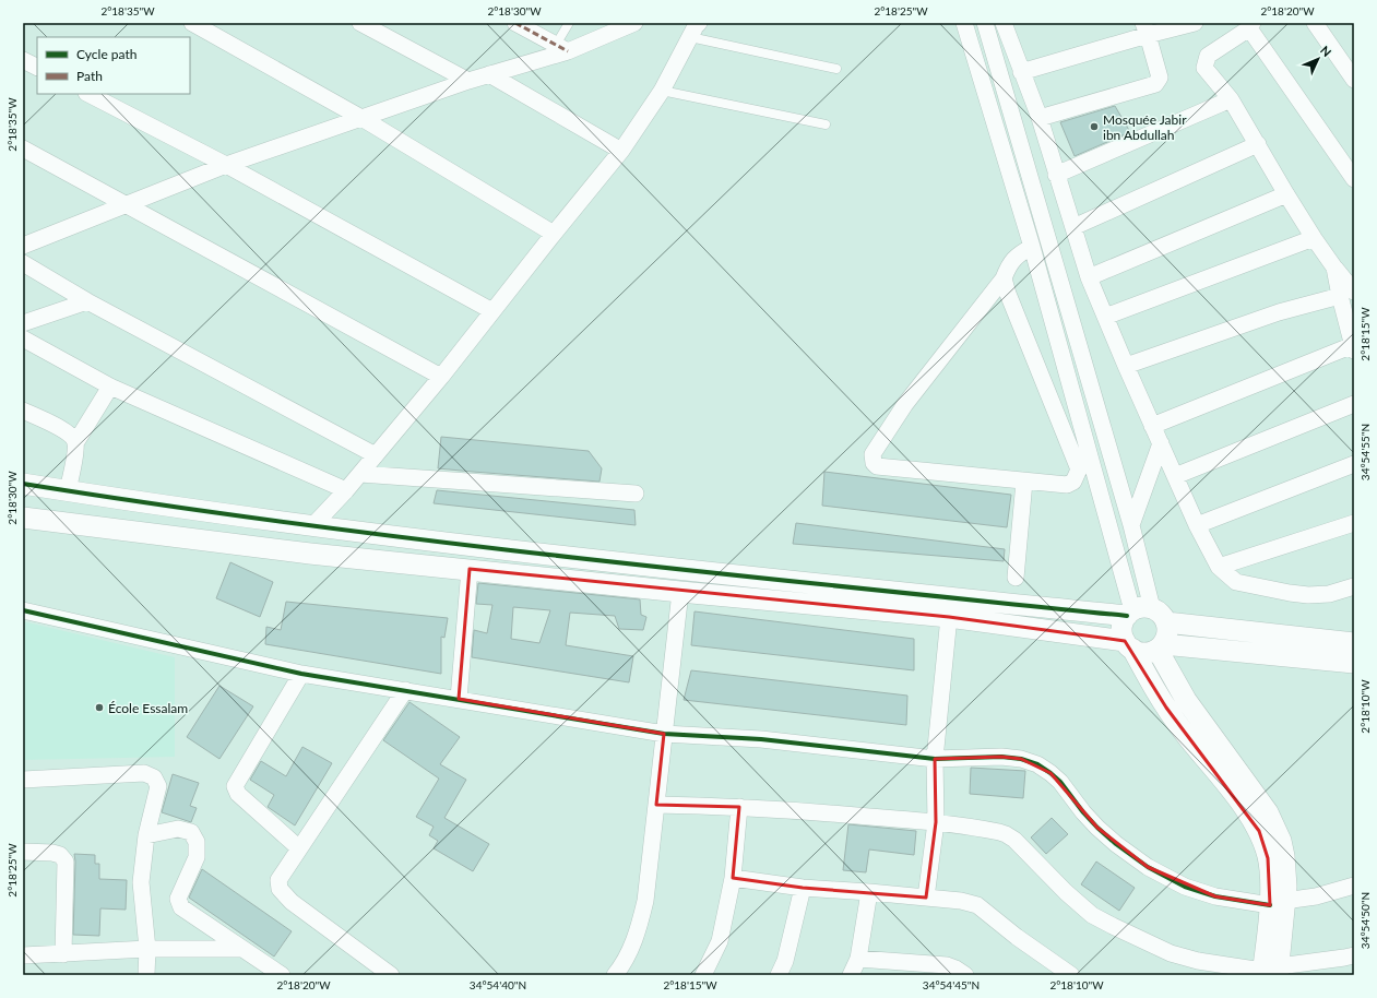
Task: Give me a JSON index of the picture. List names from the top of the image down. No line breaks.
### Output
{"places":["Mosquée Jabir ibn Abdullah","École Essalam"],"legend":["Cycle path","Path"],"north":"top right","coordinates":["2°18'35\"W","2°18'30\"W","2°18'25\"W","2°18'20\"W","2°18'15\"W","34°54'55\"N","2°18'10\"W","34°54'50\"N","34°54'40\"N","34°54'45\"N"]}
